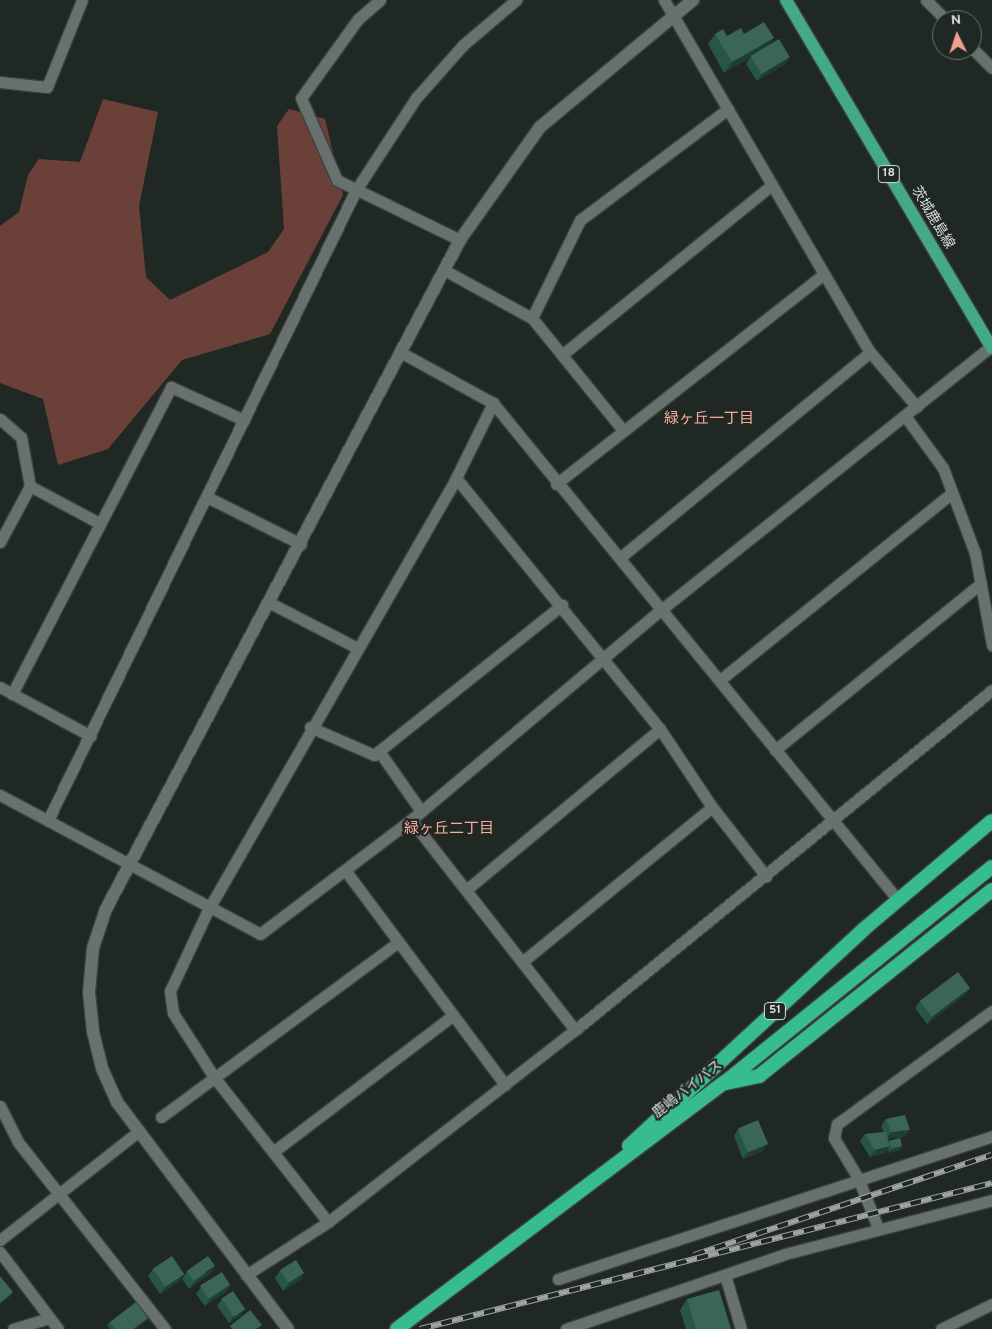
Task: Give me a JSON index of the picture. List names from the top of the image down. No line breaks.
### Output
{"streets":{"highway":["51","鹿嶋バイパス"],"main road":["18","茨城鹿島線"]},"crossings":[["51","鹿嶋バイパス"]],"districts":["緑ヶ丘一丁目","緑ヶ丘二丁目"],"north":"top"}
